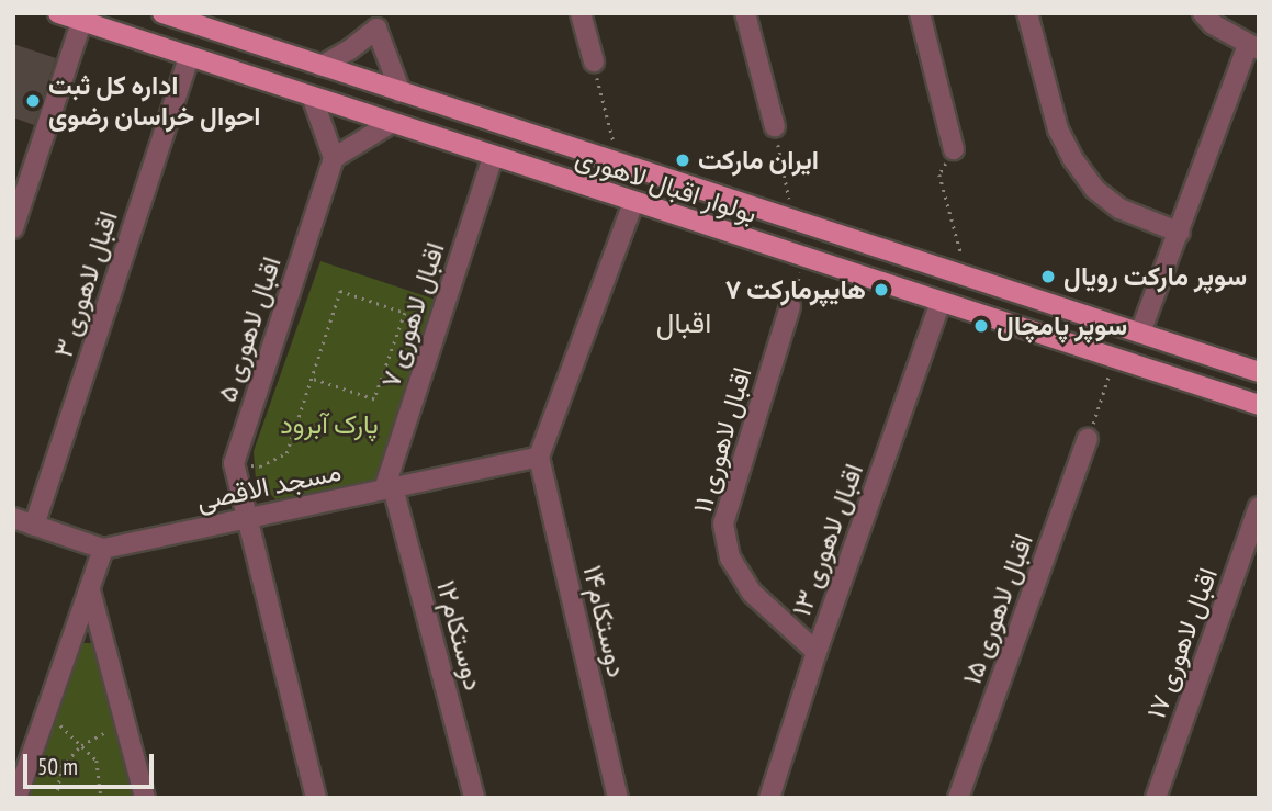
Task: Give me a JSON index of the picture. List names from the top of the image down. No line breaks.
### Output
{"streets":{"main road":["بولوار اقبال لاهوری"],"street":["اقبال لاهوری ۳","اقبال لاهوری ۷","اقبال لاهوری ۵","اقبال لاهوری ۱۱","مسجد الاقصی","اقبال لاهوری ۱۳","اقبال لاهوری ۱۵","دوستکام۱۴","دوستکام۱۲","اقبال لاهوری ۱۷"]},"crossings":[["بولوار اقبال لاهوری","اقبال لاهوری ۳"],["بولوار اقبال لاهوری","اقبال لاهوری ۷"],["بولوار اقبال لاهوری","اقبال لاهوری ۱۳"],["اقبال لاهوری ۷","مسجد الاقصی"],["اقبال لاهوری ۷","دوستکام۱۲"],["اقبال لاهوری ۱۱","اقبال لاهوری ۱۳"],["مسجد الاقصی","دوستکام۱۴"],["مسجد الاقصی","دوستکام۱۲"]],"districts":["اقبال"],"parks":["پارک آبرود"],"places":["اداره کل ثبت احوال خراسان رضوی","ایران مارکت","سوپر مارکت رویال","هایپرمارکت ۷","سوپر‌ پامچال"],"scale_bar":"50 m"}
